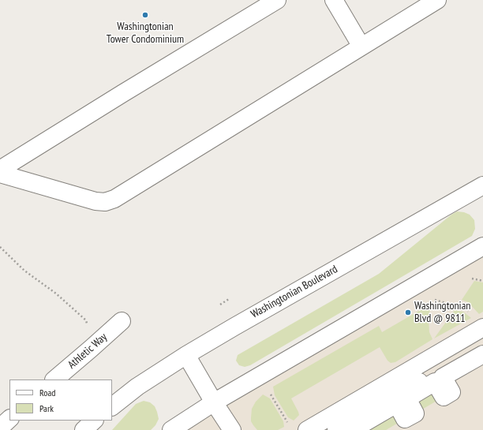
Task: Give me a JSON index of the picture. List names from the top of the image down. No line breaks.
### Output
{"streets":{"street":["Washingtonian Boulevard","Athletic Way"]},"places":["Washingtonian Tower Condominium","Washingtonian Blvd @ 9811"],"legend":["Road","Park"]}
